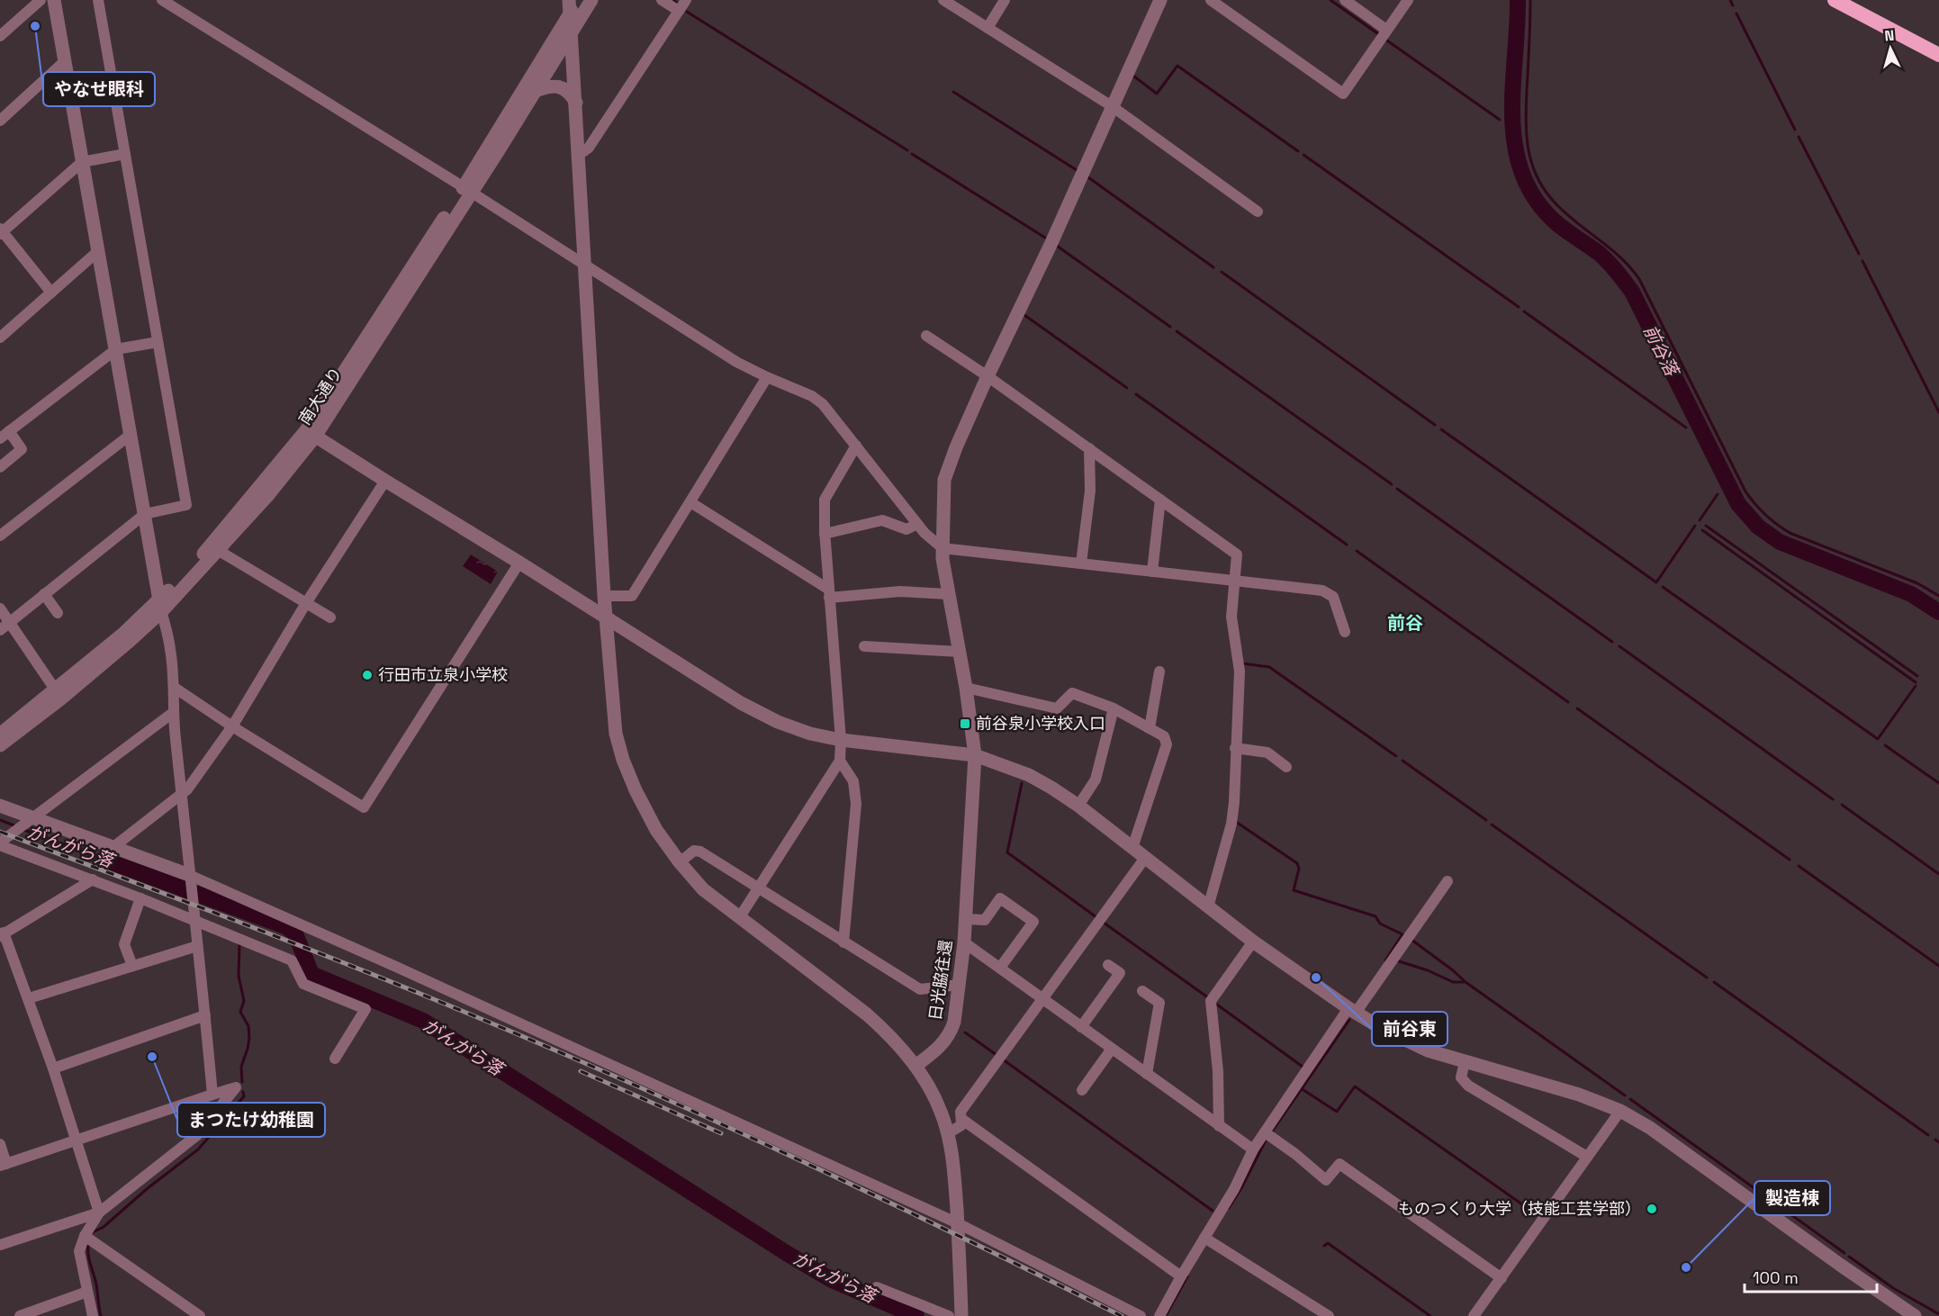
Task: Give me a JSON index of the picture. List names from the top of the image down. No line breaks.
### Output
{"streets":{"street":["南大通り","日光脇往還"]},"districts":["前谷"],"water":["前谷落","がんがら落"],"places":{"other":["やなせ眼科","行田市立泉小学校","前谷東","まつたけ幼稚園","ものつくり大学（技能工芸学部）","製造棟"],"transit":["前谷泉小学校入口"]},"scale_bar":"100 m","north":"top"}
